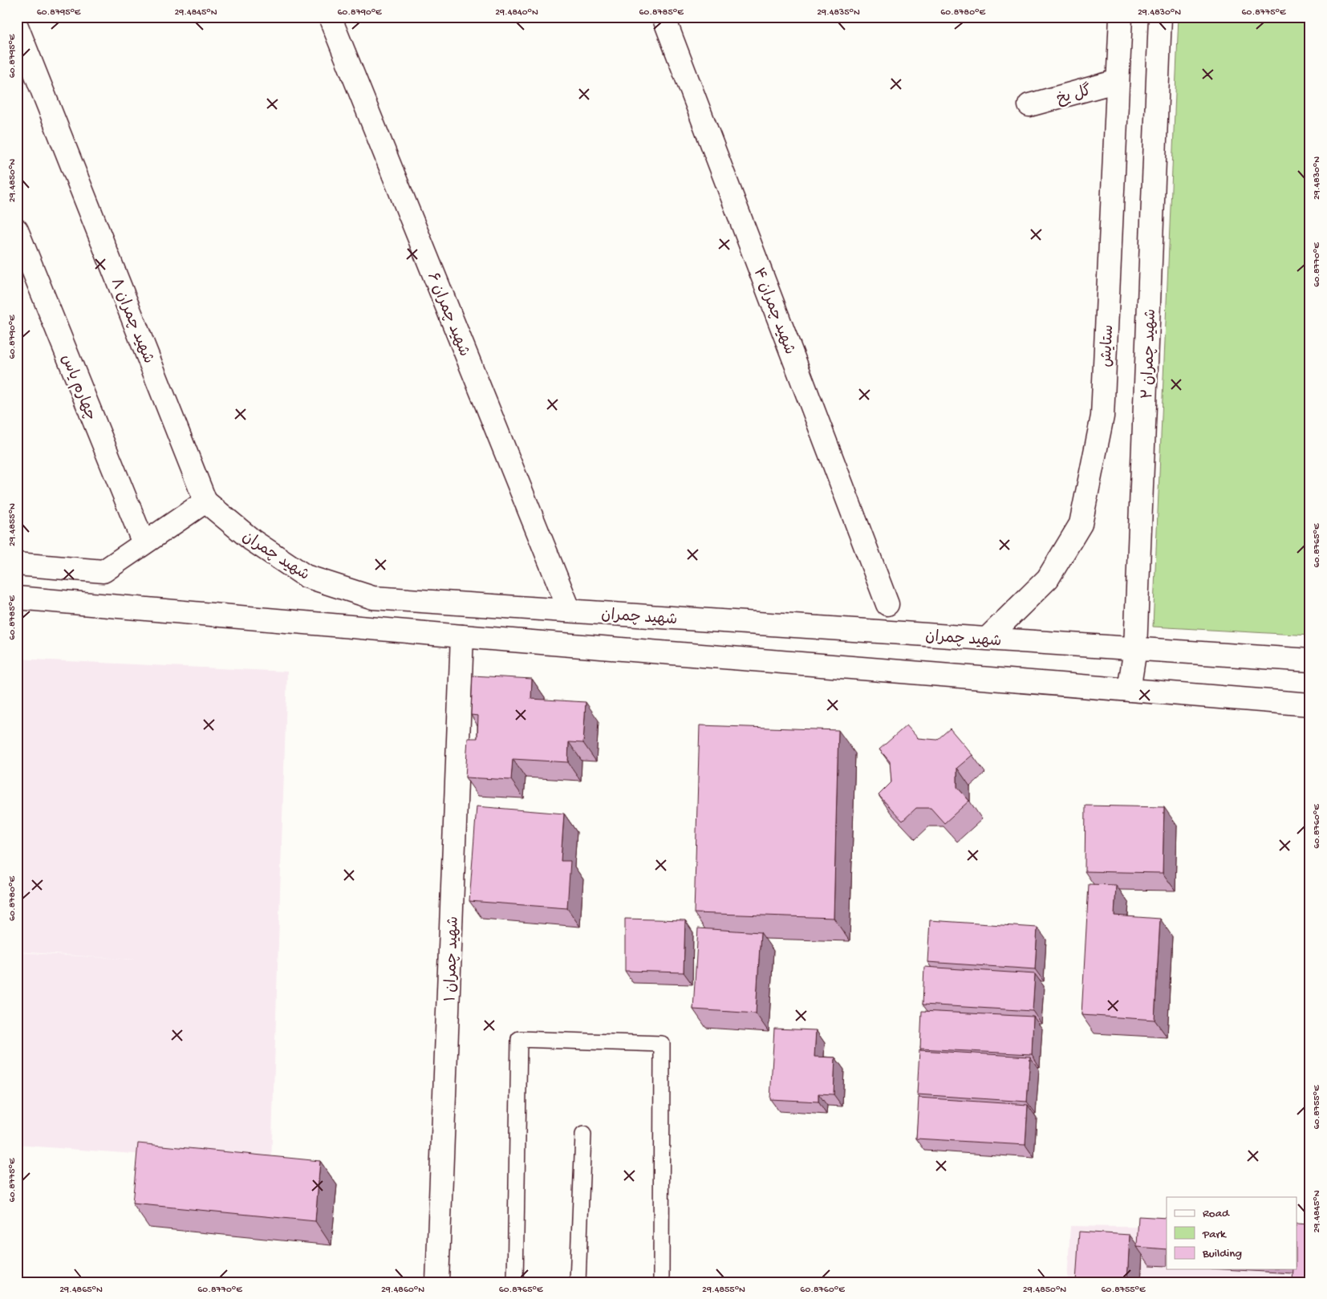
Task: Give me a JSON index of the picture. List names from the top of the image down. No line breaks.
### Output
{"streets":{"street":["گل یخ","شهید چمران ۴","شهید چمران ۶","شهید چمران ۸","ستایش","شهید چمران ۲","چهارم یاس","شهید چمران","شهید چمران ۱"]},"crossings":[["گل یخ","ستایش"],["شهید چمران ۶","شهید چمران"],["شهید چمران ۸","شهید چمران"],["ستایش","شهید چمران"],["شهید چمران ۲","شهید چمران"]],"legend":["Road","Park","Building"],"coordinates":["60.8795°E","29.4845°N","60.8790°E","29.4840°N","60.8785°E","29.4835°N","60.8780°E","29.4830°N","60.8775°E","29.4850°N","60.8770°E","29.4855°N","60.8765°E","60.8760°E","60.8755°E","29.4865°N","29.4860°N"]}
